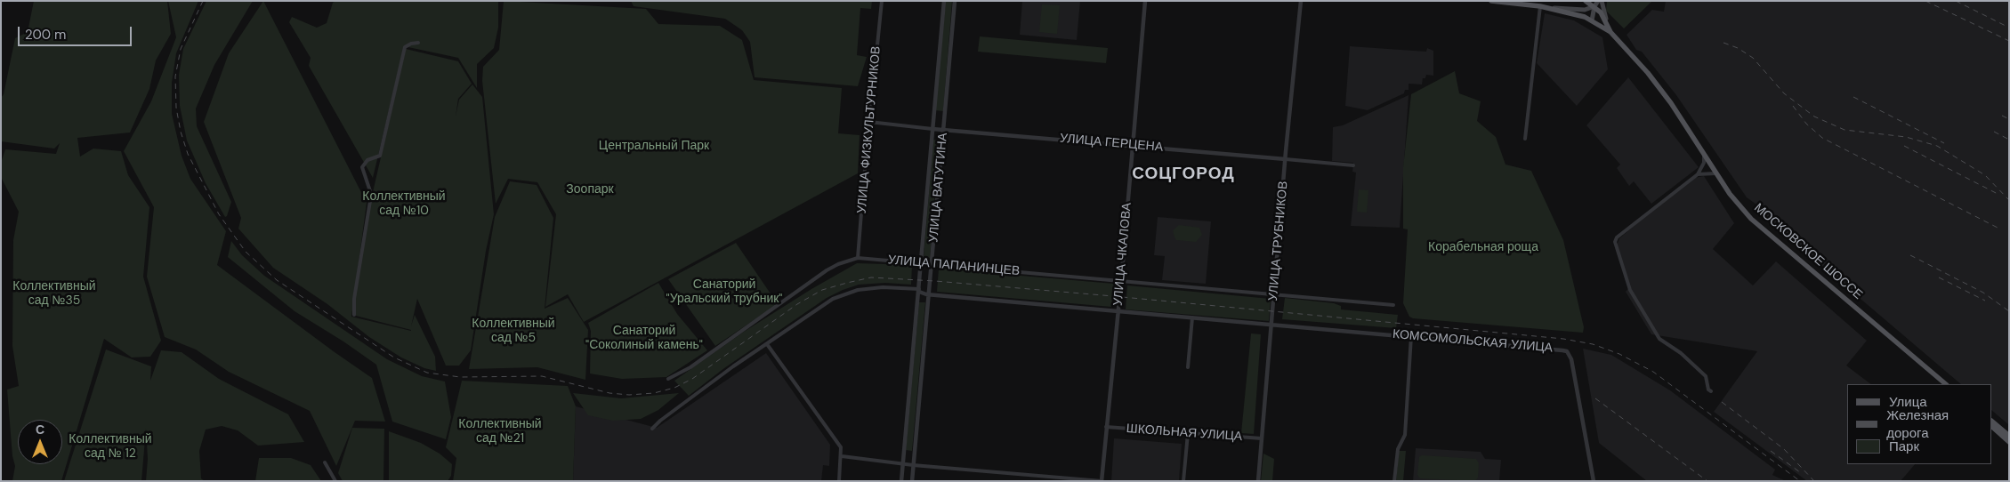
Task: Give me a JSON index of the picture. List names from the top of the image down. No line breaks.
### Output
{"streets":{"main road":["МОСКОВСКОЕ ШОССЕ"],"street":["УЛИЦА ФИЗКУЛЬТУРНИКОВ","УЛИЦА ГЕРЦЕНА","УЛИЦА ВАТУТИНА","УЛИЦА ТРУБНИКОВ","УЛИЦА ЧКАЛОВА","УЛИЦА ПАПАНИНЦЕВ","КОМСОМОЛЬСКАЯ УЛИЦА","ШКОЛЬНАЯ УЛИЦА"]},"crossings":[["УЛИЦА ФИЗКУЛЬТУРНИКОВ","УЛИЦА ГЕРЦЕНА"],["УЛИЦА ФИЗКУЛЬТУРНИКОВ","УЛИЦА ПАПАНИНЦЕВ"],["УЛИЦА ГЕРЦЕНА","УЛИЦА ВАТУТИНА"],["УЛИЦА ГЕРЦЕНА","УЛИЦА ТРУБНИКОВ"],["УЛИЦА ГЕРЦЕНА","УЛИЦА ЧКАЛОВА"],["УЛИЦА ВАТУТИНА","УЛИЦА ПАПАНИНЦЕВ"],["УЛИЦА ТРУБНИКОВ","УЛИЦА ПАПАНИНЦЕВ"],["УЛИЦА ТРУБНИКОВ","КОМСОМОЛЬСКАЯ УЛИЦА"],["УЛИЦА ТРУБНИКОВ","ШКОЛЬНАЯ УЛИЦА"],["УЛИЦА ЧКАЛОВА","УЛИЦА ПАПАНИНЦЕВ"],["УЛИЦА ЧКАЛОВА","ШКОЛЬНАЯ УЛИЦА"]],"districts":["СОЦГОРОД"],"parks":["Центральный Парк","Зоопарк","Коллективный сад №10","Корабельная роща","Санаторий \"Уральский трубник\"","Коллективный сад №35","Коллективный сад №5","Санаторий \"Соколиный камень\"","Коллективный сад №21","Коллективный сад № 12"],"legend":["Улица","Железная дорога","Парк"],"scale_bar":"200 m","north":"top"}
